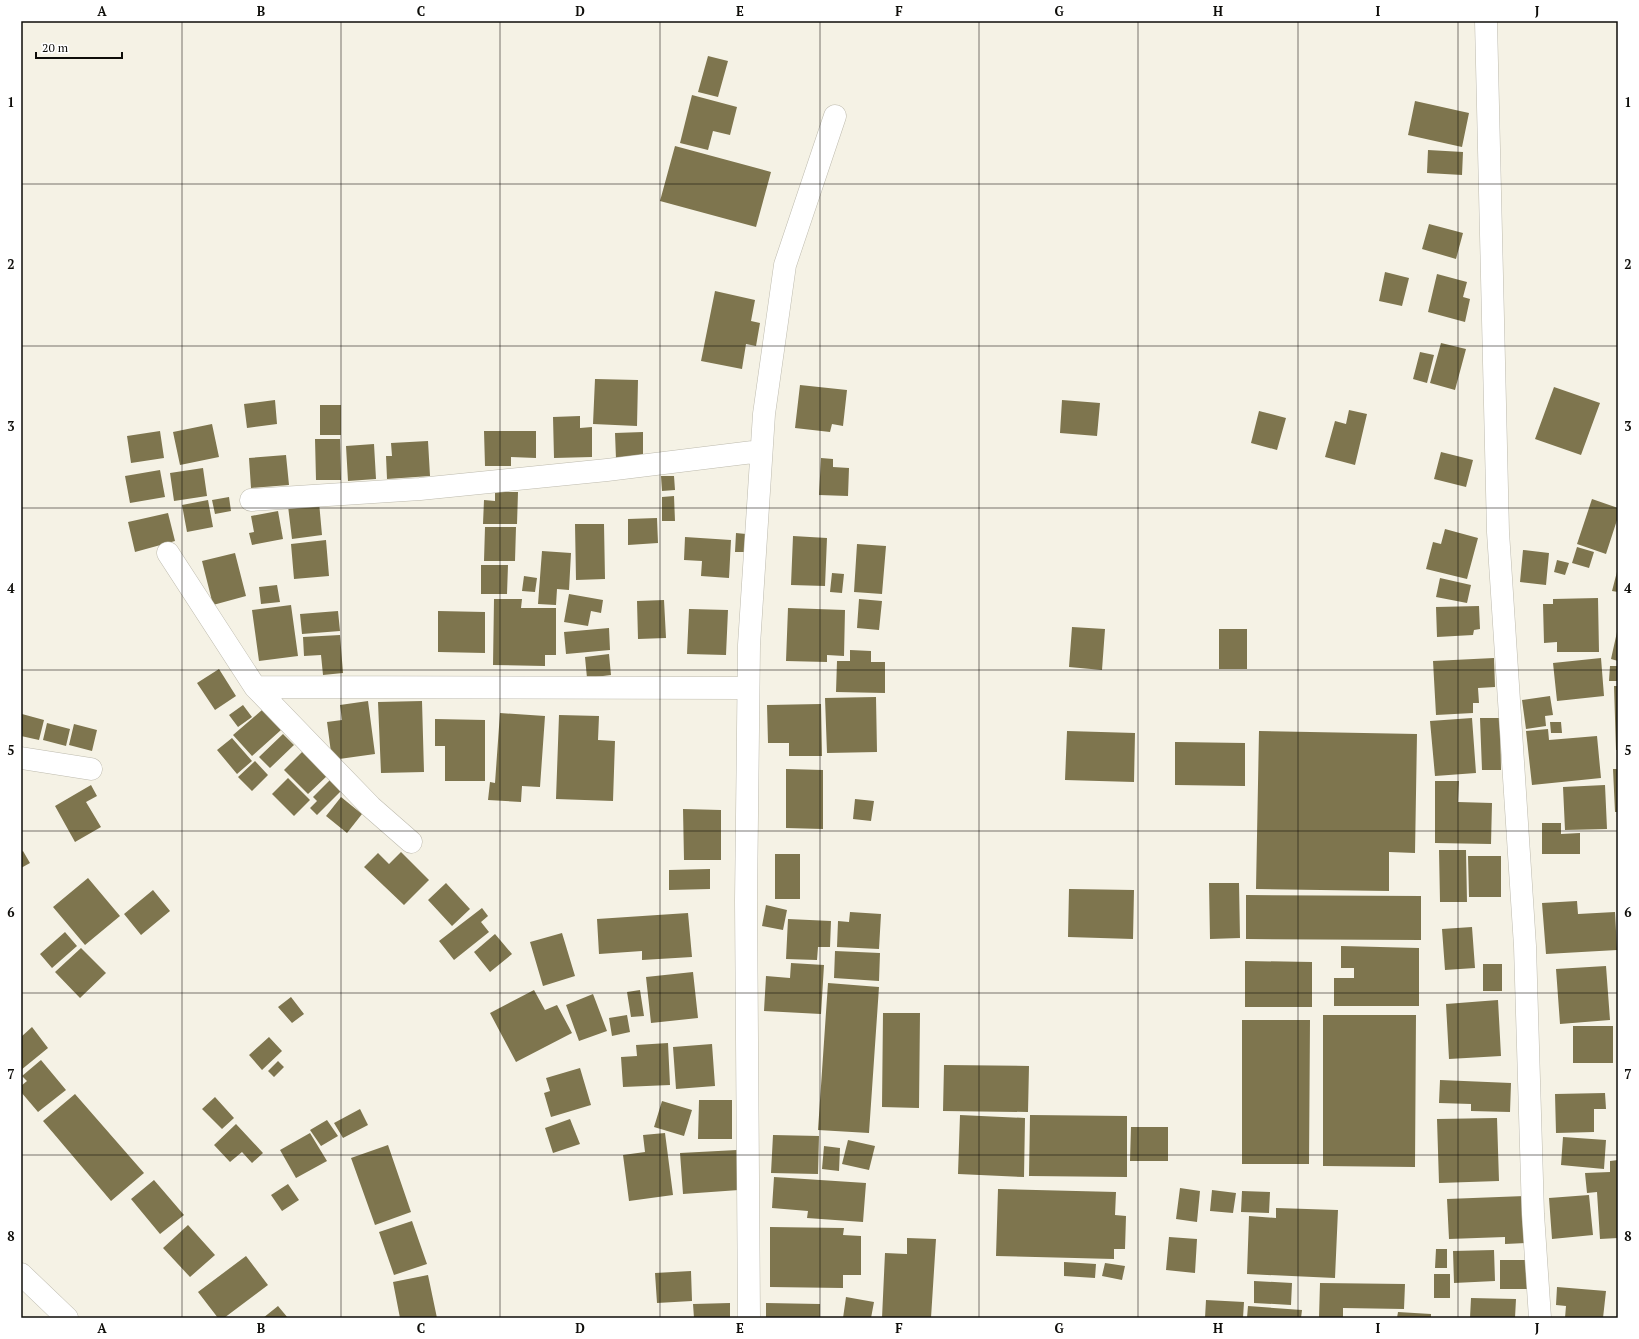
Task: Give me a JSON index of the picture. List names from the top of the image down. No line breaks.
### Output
{"scale_bar":"20 m","grid":{"columns":["A","B","C","D","E","F","G","H","I","J"],"rows":["1","2","3","4","5","6","7","8"]}}
